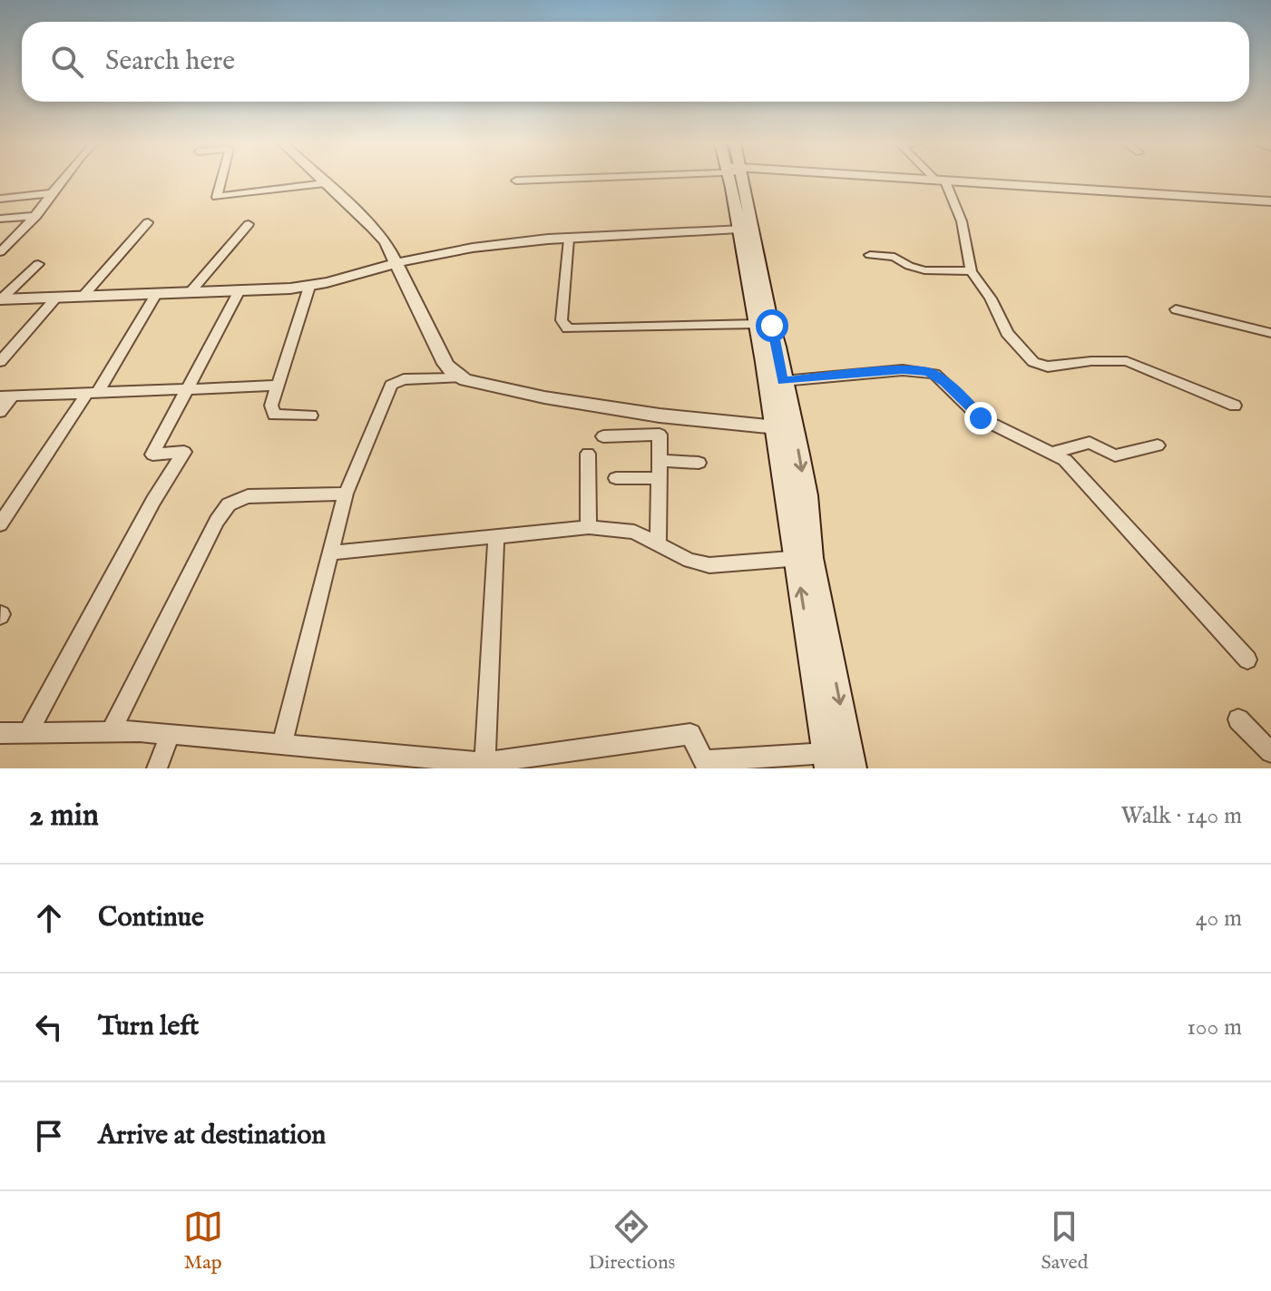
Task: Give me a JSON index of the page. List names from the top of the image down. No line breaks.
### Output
{"page":{"search":"Search here","heading":["2 min","Walk · 140 m"],"list":[["Continue","40 m"],["Turn left","100 m"],"Arrive at destination"],"nav":["Map","Directions","Saved"]}}
